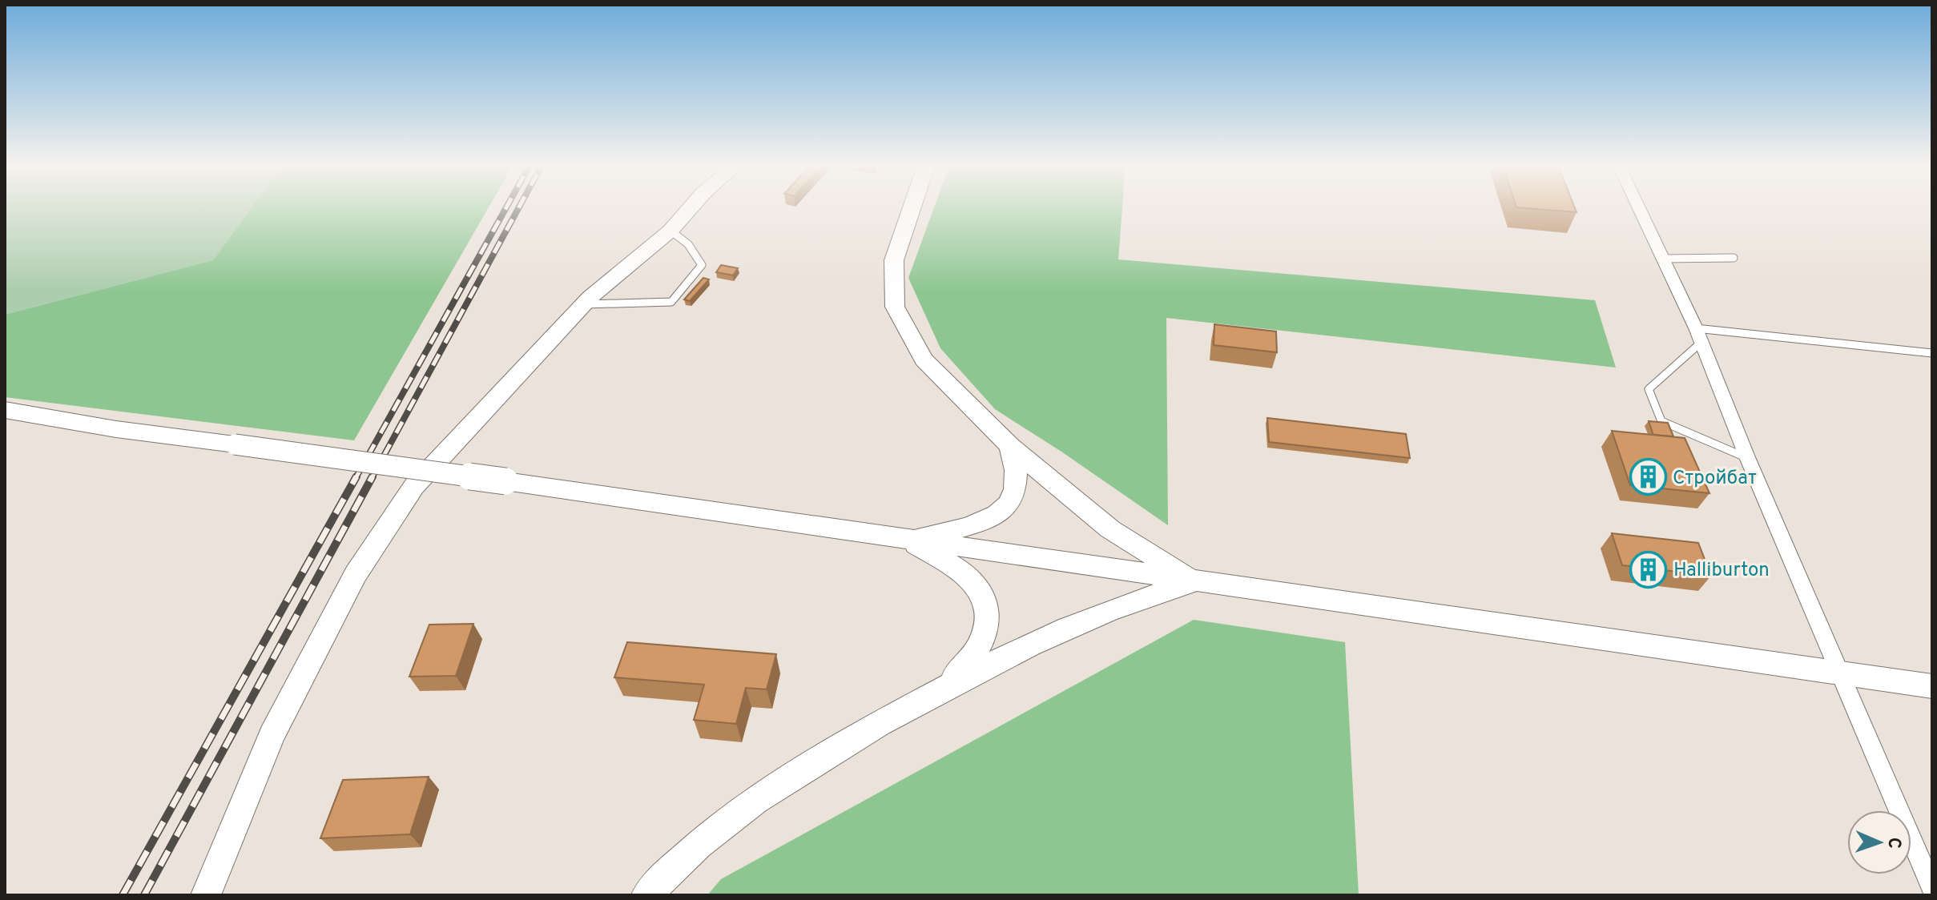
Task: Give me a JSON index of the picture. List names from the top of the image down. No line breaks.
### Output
{"places":{"building":["Стройбат","Halliburton"]},"north":"right"}
